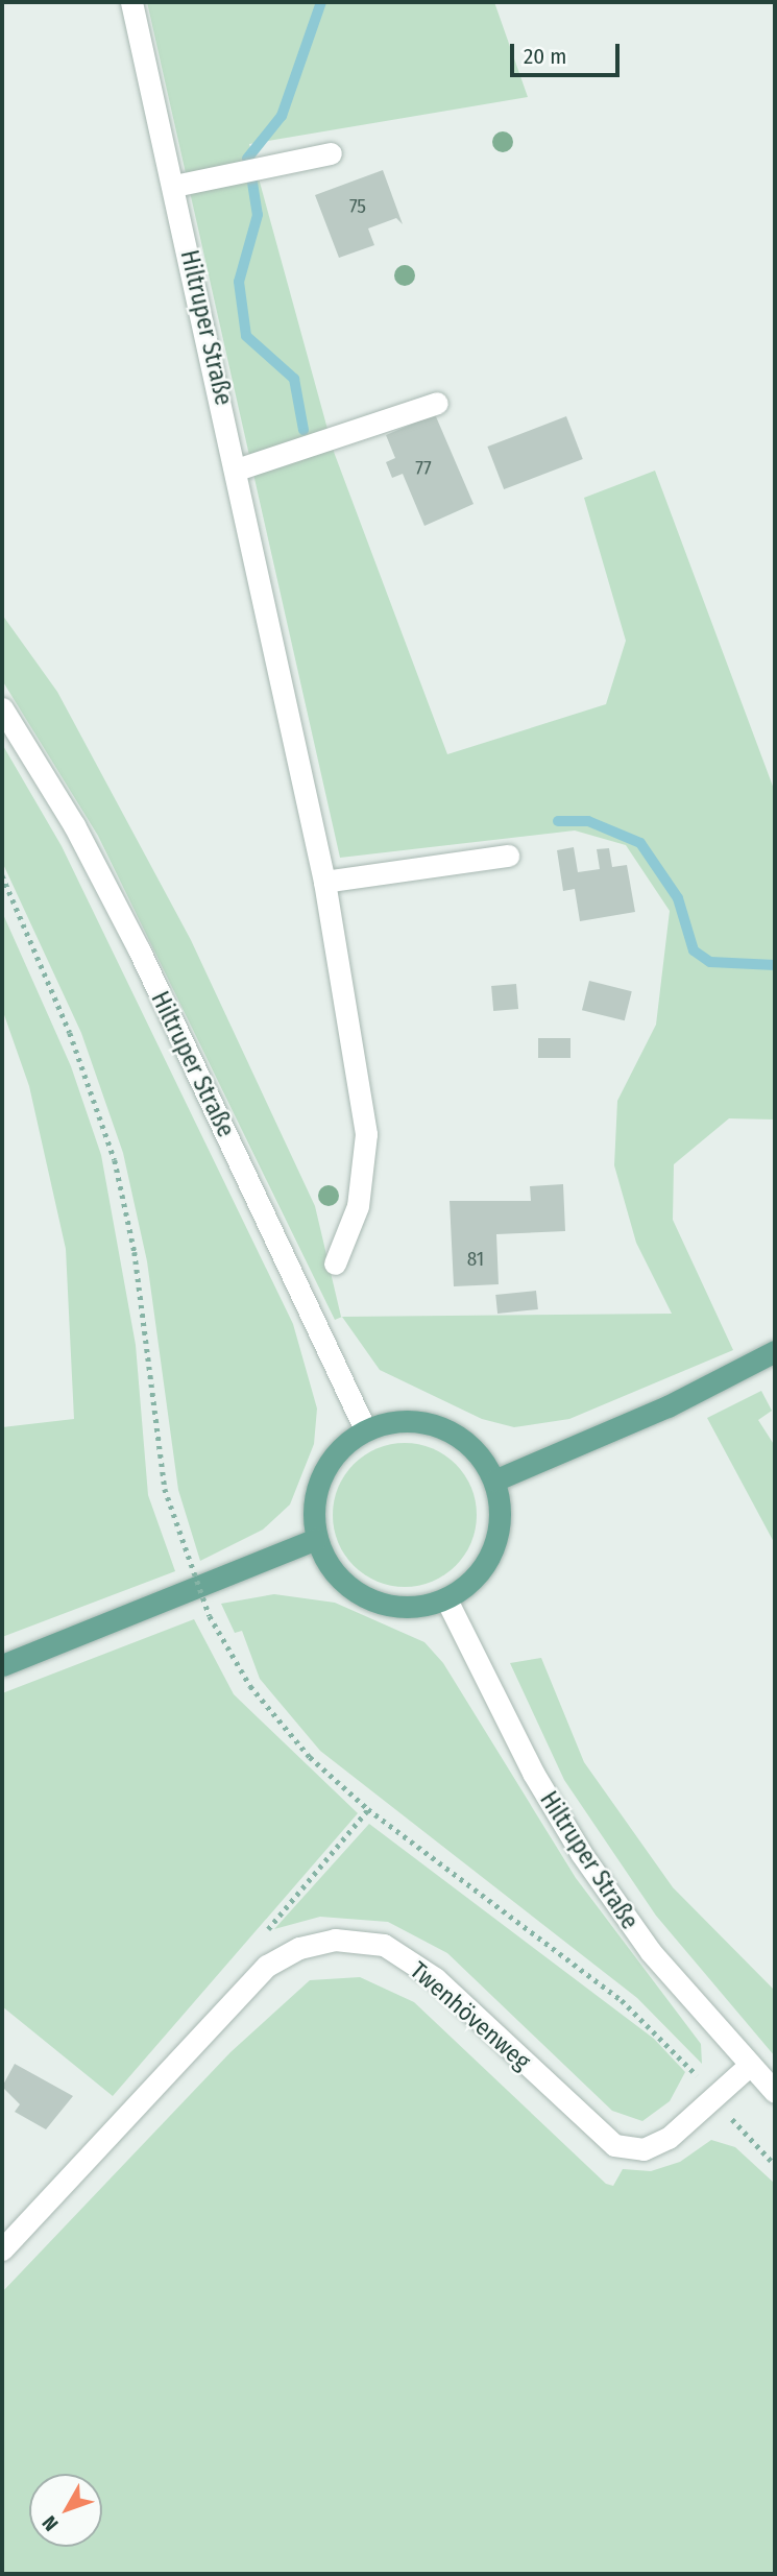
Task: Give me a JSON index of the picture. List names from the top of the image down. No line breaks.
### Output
{"streets":{"street":["Hiltruper Straße","Twenhövenweg"]},"crossings":[["Hiltruper Straße","Twenhövenweg"]],"house_numbers":["75","77","81"],"scale_bar":"20 m","north":"bottom left"}
